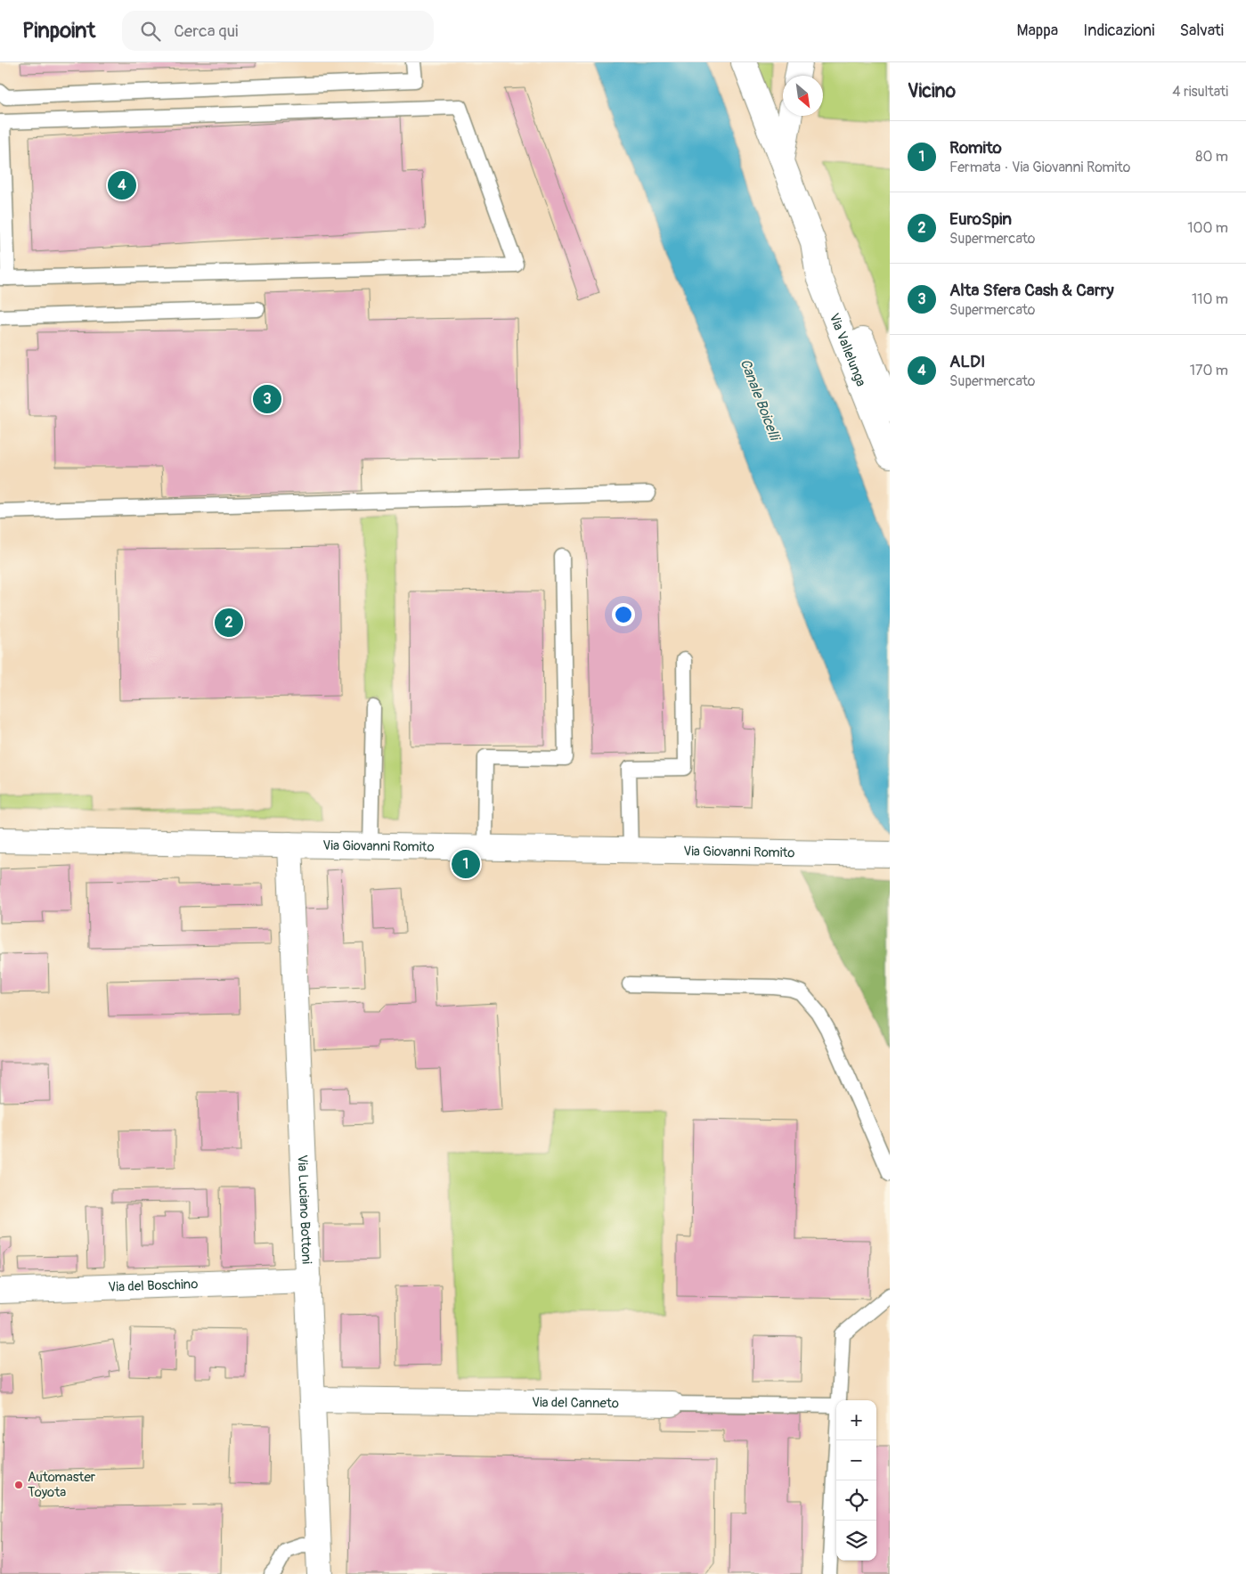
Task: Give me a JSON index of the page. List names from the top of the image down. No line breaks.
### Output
{"streets":{"street":["Via Vallelunga","Via Giovanni Romito","Via Luciano Bottoni","Via del Boschino","Via del Canneto"]},"crossings":[["Via Giovanni Romito","Via Luciano Bottoni"],["Via Luciano Bottoni","Via del Boschino"],["Via Luciano Bottoni","Via del Canneto"]],"water":["Canale Boicelli"],"places":["Automaster Toyota"],"north":"bottom right","page":{"header":"Pinpoint","search":"Cerca qui","nav":["Mappa","Indicazioni","Salvati"],"heading":["Vicino","4 risultati"],"list":[{"mark":"1","name":"Romito","note":"Fermata · Via Giovanni Romito","value":"80 m"},{"mark":"2","name":"EuroSpin","note":"Supermercato","value":"100 m"},{"mark":"3","name":"Alta Sfera Cash & Carry","note":"Supermercato","value":"110 m"},{"mark":"4","name":"ALDI","note":"Supermercato","value":"170 m"}],"pins":["4","3","2","1"],"map_buttons":["+","−"]}}
